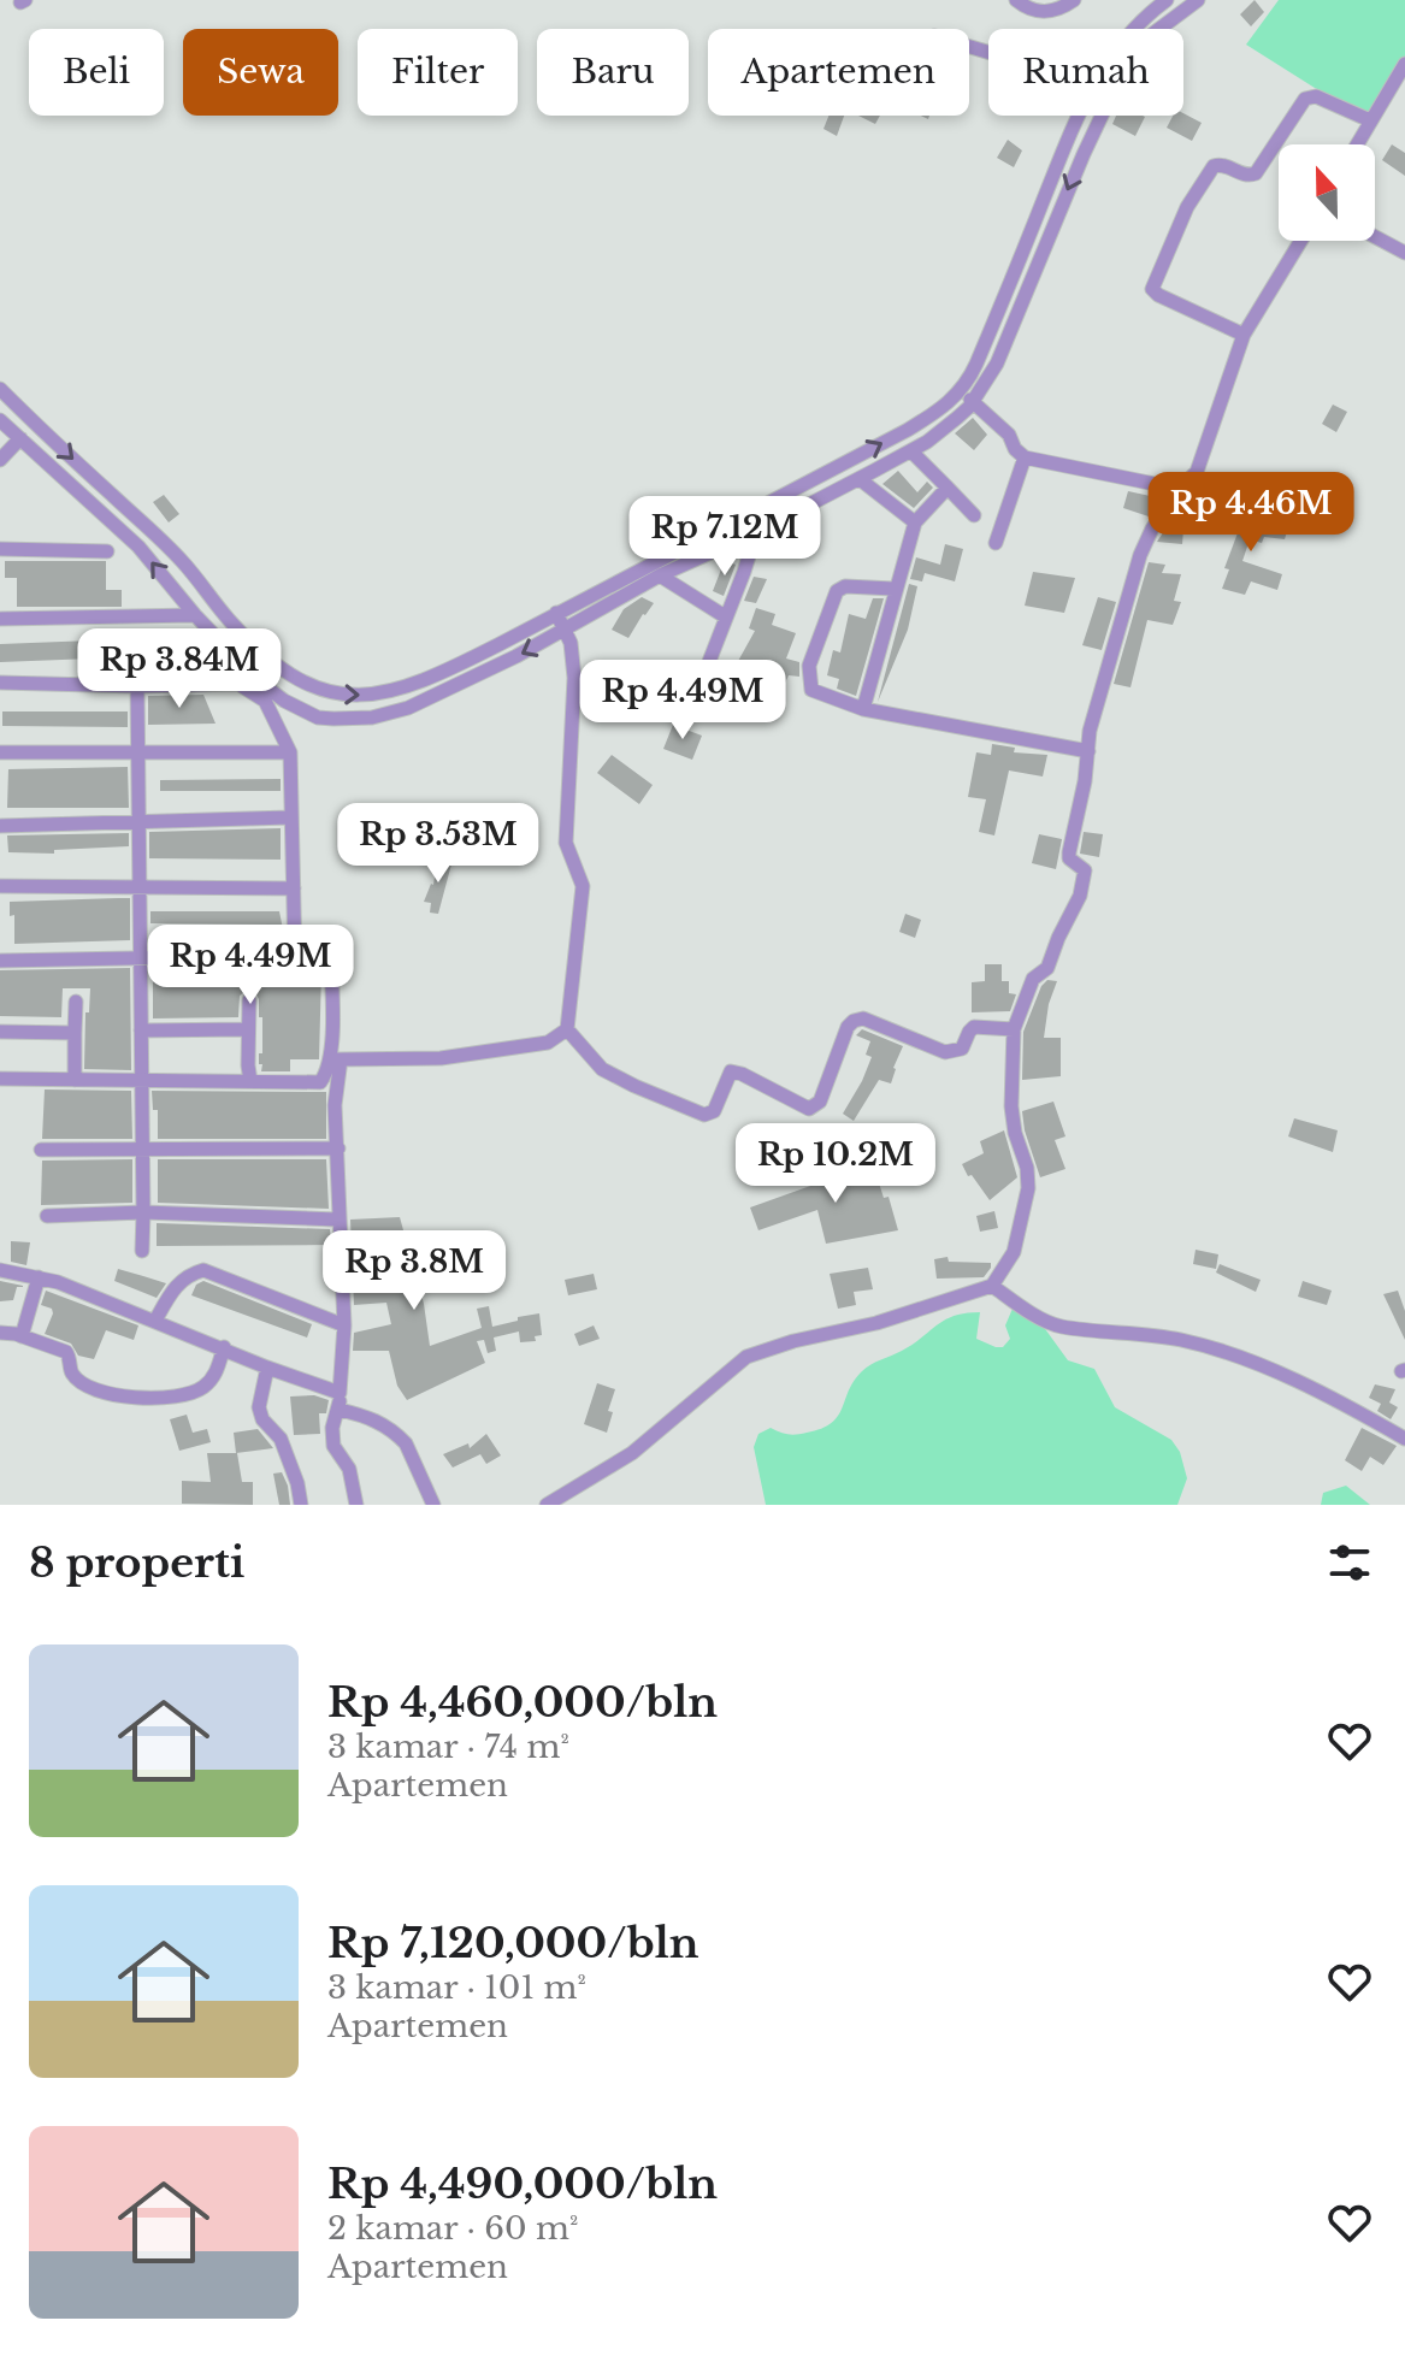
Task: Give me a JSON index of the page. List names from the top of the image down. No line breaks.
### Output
{"north":"top","page":{"chip":["Beli","Sewa","Filter","Baru","Apartemen","Rumah"],"price":["Rp 4.46M","Rp 7.12M","Rp 3.84M","Rp 4.49M","Rp 3.53M","Rp 4.49M","Rp 10.2M","Rp 3.8M"],"heading":"8 properti","list":[{"name":"Rp 4,460,000/bln","note":"3 kamar · 74 m² · Apartemen"},{"name":"Rp 7,120,000/bln","note":"3 kamar · 101 m² · Apartemen"},{"name":"Rp 4,490,000/bln","note":"2 kamar · 60 m² · Apartemen"}]}}
